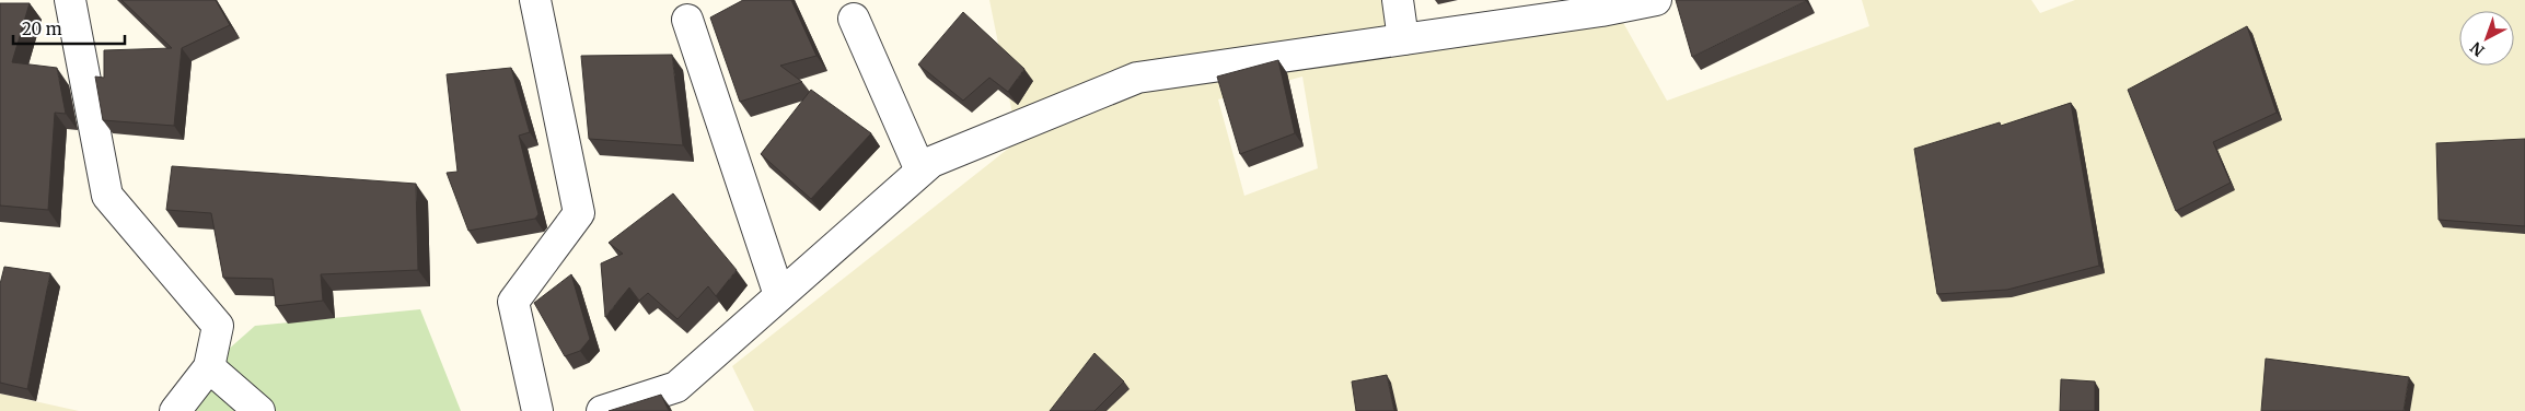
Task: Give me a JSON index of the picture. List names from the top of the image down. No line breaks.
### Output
{"scale_bar":"20 m","north":"bottom left"}
